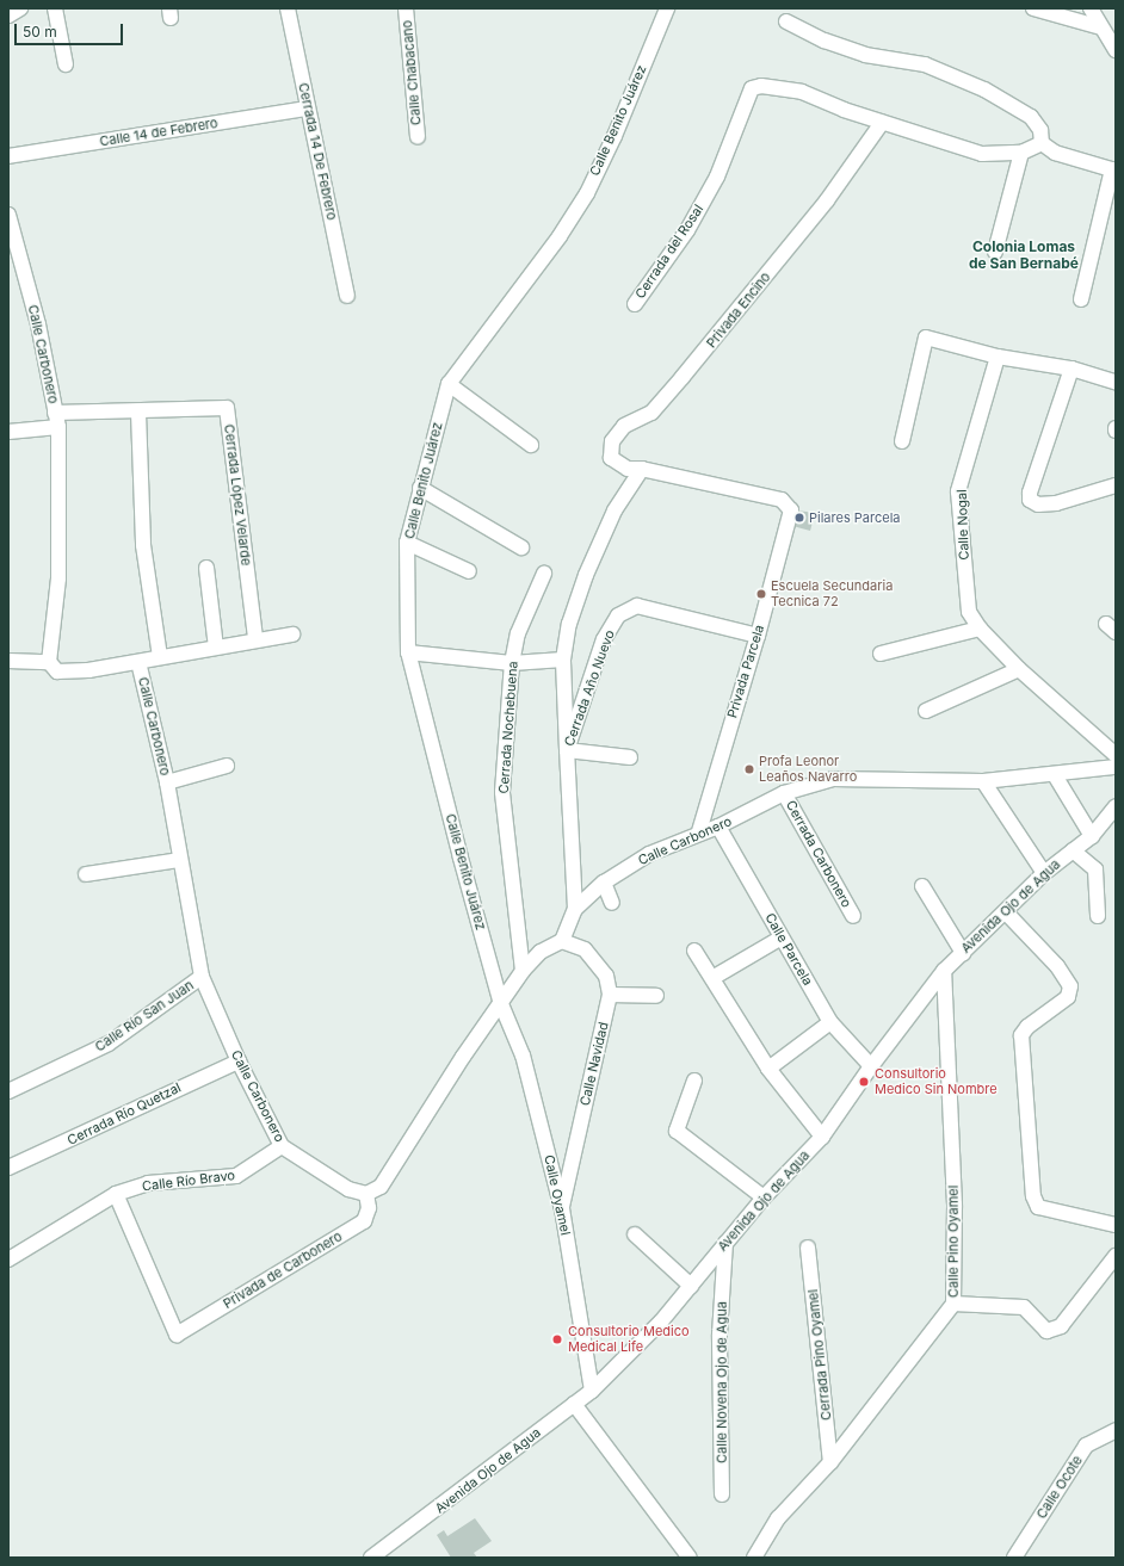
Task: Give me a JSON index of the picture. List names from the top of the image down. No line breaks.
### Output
{"streets":{"street":["Calle Chabacano","Calle Benito Juárez","Calle 14 de Febrero","Cerrada 14 De Febrero","Cerrada del Rosal","Privada Encino","Calle Carbonero","Cerrada López Velarde","Calle Nogal","Privada Parcela","Cerrada Año Nuevo","Cerrada Nochebuena","Cerrada Carbonero","Avenida Ojo de Agua","Calle Parcela","Calle Río San Juan","Calle Navidad","Cerrada Río Quetzal","Calle Río Bravo","Calle Oyamel","Calle Pino Oyamel","Privada de Carbonero","Cerrada Pino Oyamel","Calle Novena Ojo de Agua","Calle Ocote"]},"crossings":[["Calle Benito Juárez","Calle Oyamel"],["Calle 14 de Febrero","Cerrada 14 De Febrero"],["Cerrada del Rosal","Privada Encino"],["Privada Encino","Privada Parcela"],["Calle Carbonero","Cerrada López Velarde"],["Calle Carbonero","Privada Parcela"],["Calle Carbonero","Cerrada Año Nuevo"],["Calle Carbonero","Cerrada Carbonero"],["Calle Carbonero","Calle Parcela"],["Calle Carbonero","Calle Río San Juan"],["Calle Carbonero","Calle Navidad"],["Calle Carbonero","Cerrada Río Quetzal"],["Calle Carbonero","Calle Río Bravo"],["Calle Carbonero","Privada de Carbonero"],["Privada Parcela","Cerrada Año Nuevo"],["Avenida Ojo de Agua","Calle Parcela"],["Avenida Ojo de Agua","Calle Oyamel"],["Avenida Ojo de Agua","Calle Pino Oyamel"],["Avenida Ojo de Agua","Calle Novena Ojo de Agua"],["Calle Navidad","Calle Oyamel"],["Calle Río Bravo","Privada de Carbonero"],["Calle Pino Oyamel","Cerrada Pino Oyamel"]],"districts":["Colonia Lomas de San Bernabé"],"places":["Pilares Parcela","Escuela Secundaria Tecnica 72","Profa Leonor Leaños Navarro","Consultorio Medico Sin Nombre","Consultorio Medico Medical Life"],"scale_bar":"50 m"}
